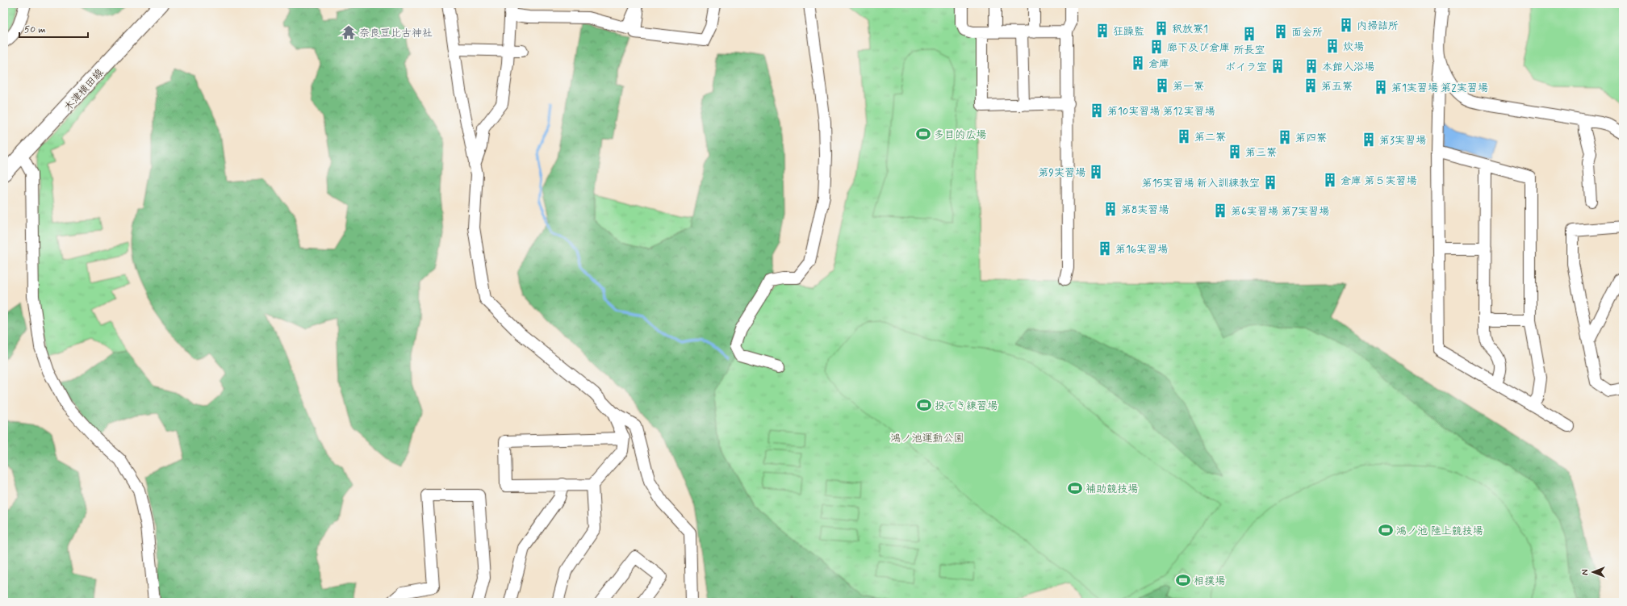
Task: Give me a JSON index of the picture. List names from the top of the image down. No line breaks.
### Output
{"streets":{"main road":["木津横田線"]},"parks":["鴻ノ池運動公園"],"places":{"building":["内掃詰所","釈放寮1","狂躁監","面会所","所長室","炊場","廊下及び倉庫","倉庫","ボイラ室","本館入浴場","第一寮","第五寮","第1実習場 第2実習場","第10実習場 第12実習場","第二寮","第四寮","第3実習場","第三寮","第9実習場","倉庫 第５実習場","第15実習場 新入訓練教室","第8実習場","第6実習場 第7実習場","第16実習場"],"temple":["奈良豆比古神社"],"sports":["多目的広場","投てき練習場","補助競技場","鴻ノ池 陸上競技場","相撲場"]},"scale_bar":"50 m","north":"left"}
